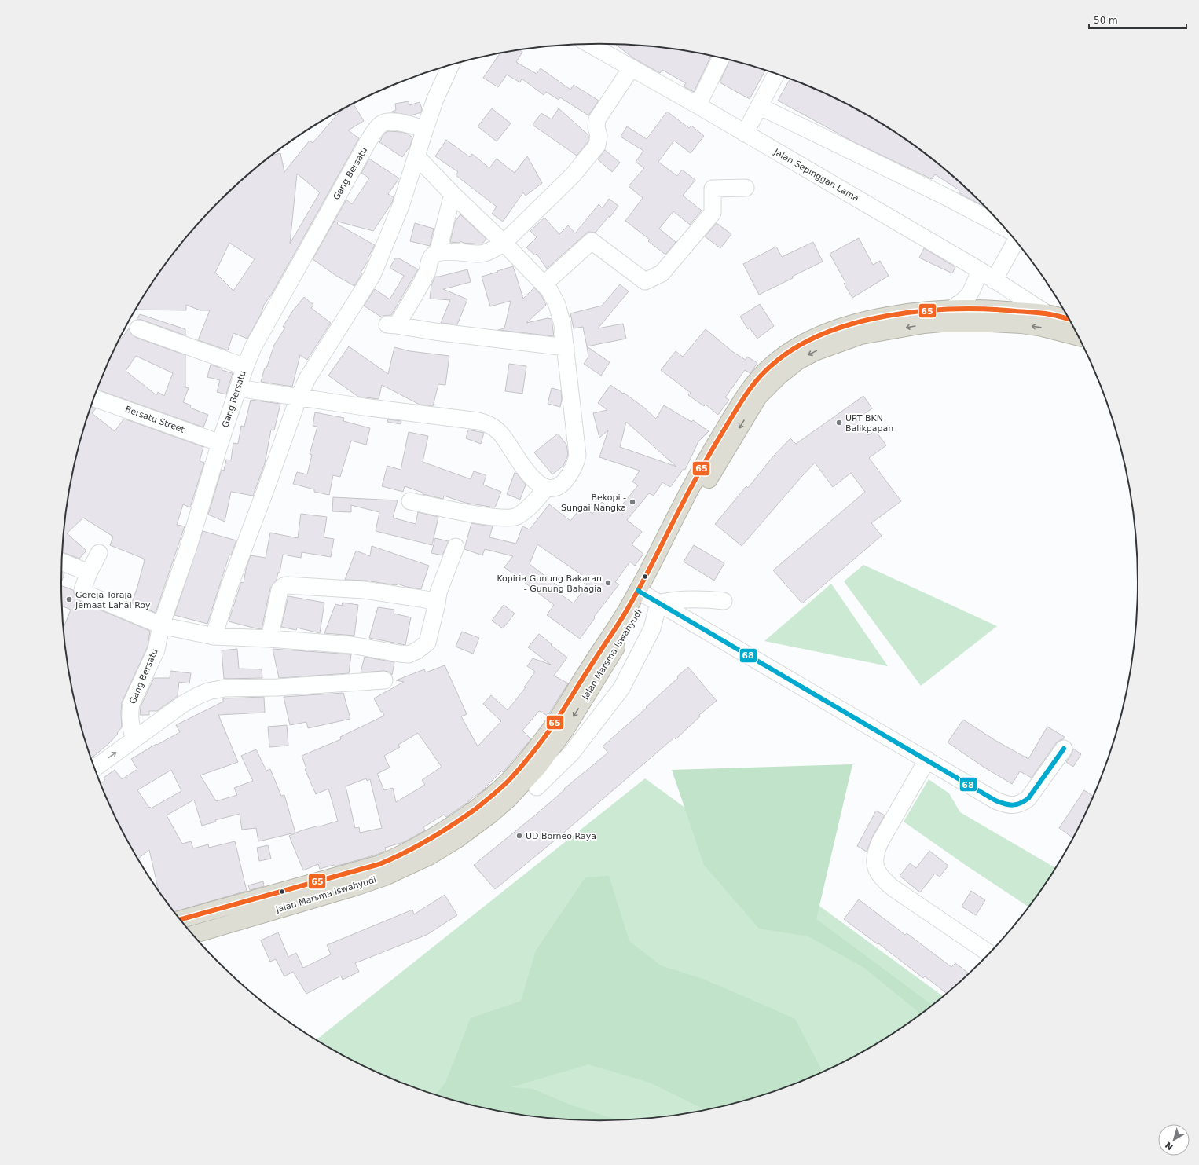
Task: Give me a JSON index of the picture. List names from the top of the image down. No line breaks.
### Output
{"streets":{"highway":["Jalan Marsma Iswahyudi"],"street":["Gang Bersatu","Jalan Sepinggan Lama","Bersatu Street"]},"crossings":[["Gang Bersatu","Bersatu Street"],["Jalan Sepinggan Lama","Jalan Marsma Iswahyudi"]],"places":["UPT BKN Balikpapan","Bekopi - Sungai Nangka","Kopiria Gunung Bakaran - Gunung Bahagia","Gereja Toraja Jemaat Lahai Roy","UD Borneo Raya"],"lines":["transit line 65","transit line 68"],"scale_bar":"50 m","north":"bottom left"}
